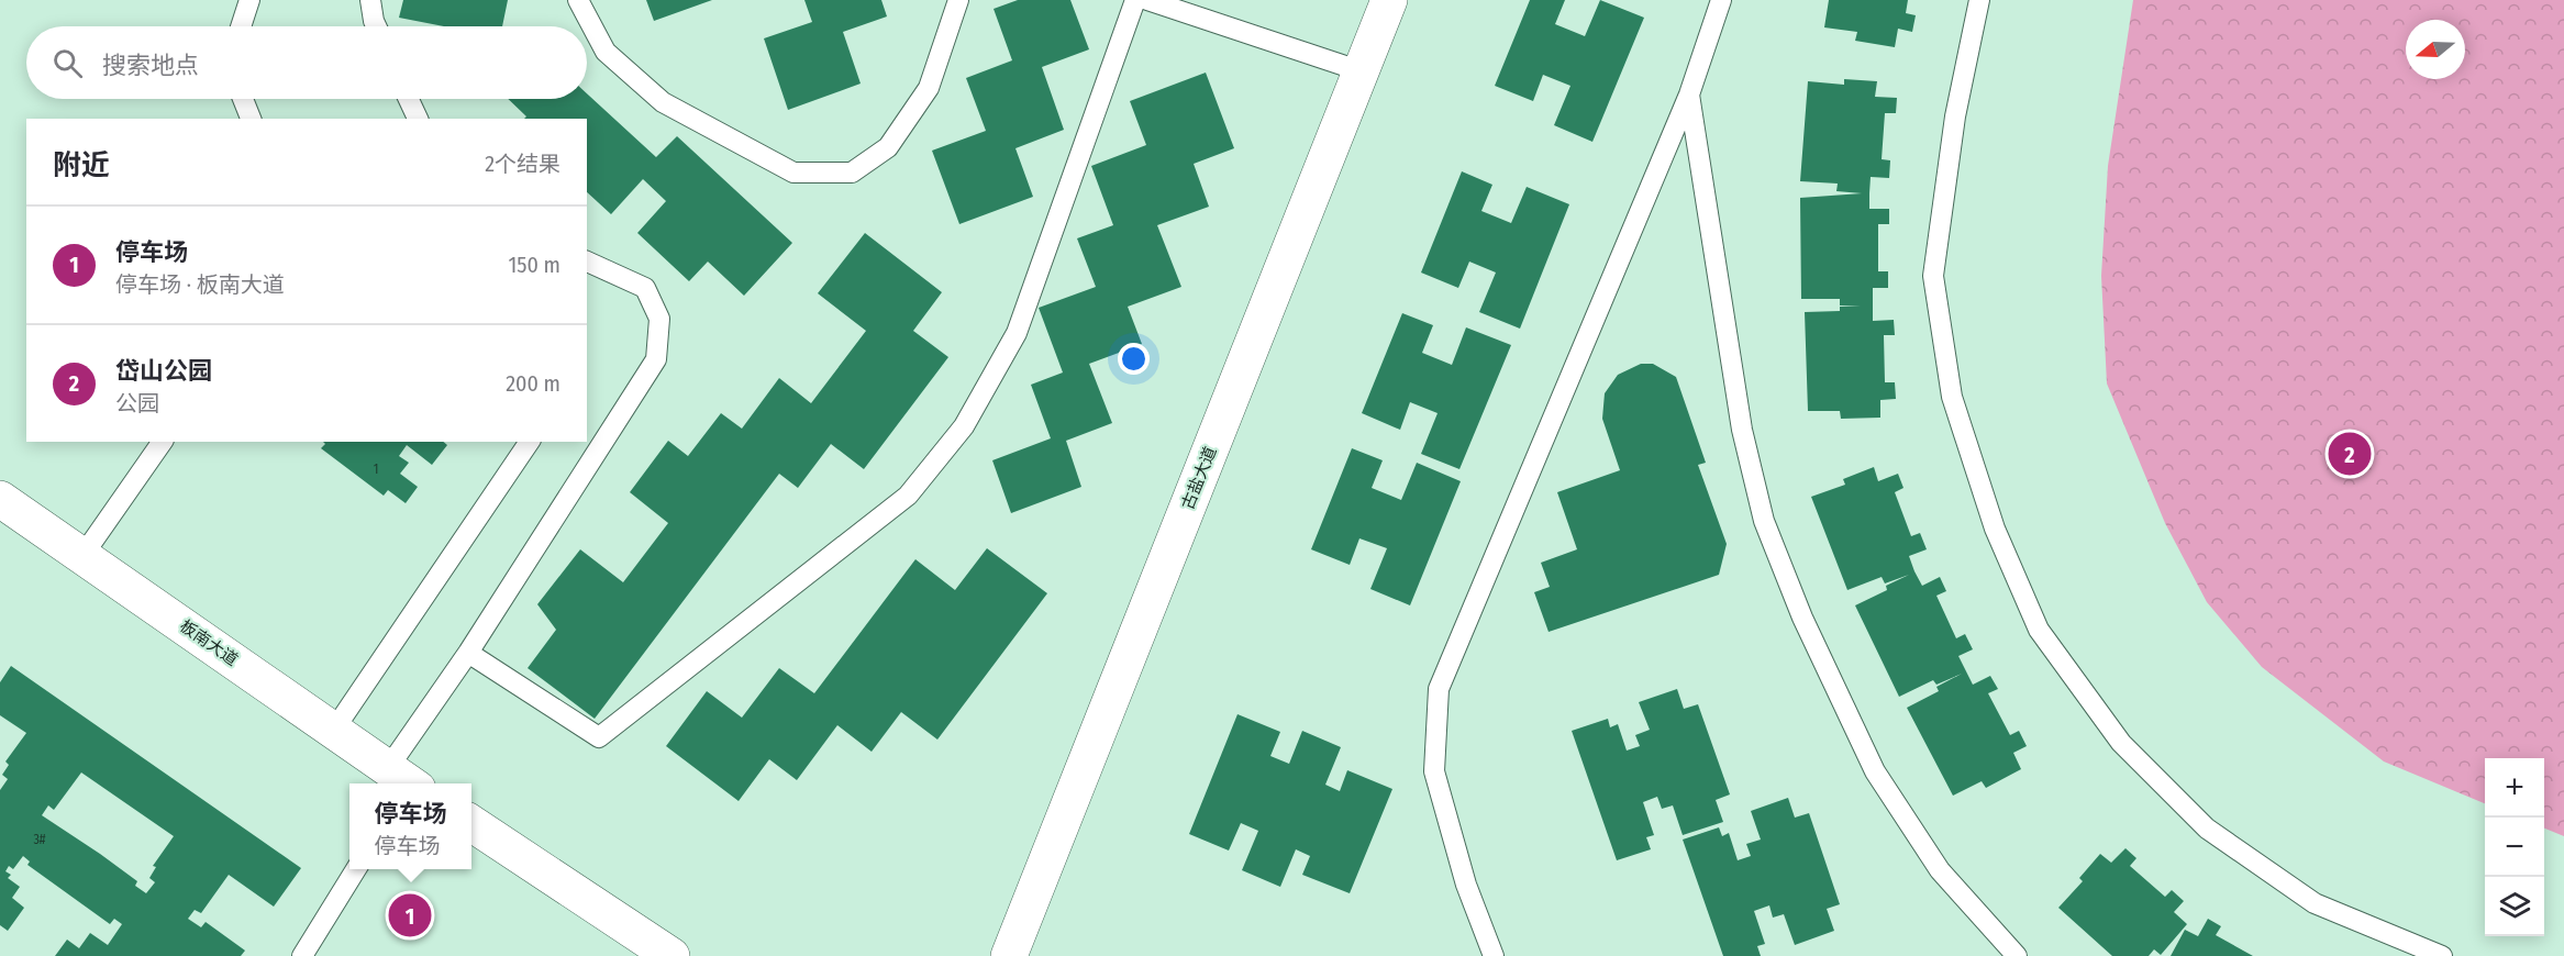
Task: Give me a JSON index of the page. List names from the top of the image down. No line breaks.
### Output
{"streets":{"street":["古盐大道","板南大道"]},"house_numbers":["1","3#"],"north":"left","page":{"search":"搜索地点","heading":["附近","2个结果"],"list":[{"mark":"1","name":"停车场","note":"停车场 · 板南大道","value":"150 m"},{"mark":"2","name":"岱山公园","note":"公园","value":"200 m"}],"pins":["2","1"],"map_buttons":["+","−"],"popup":["停车场","停车场"]}}
